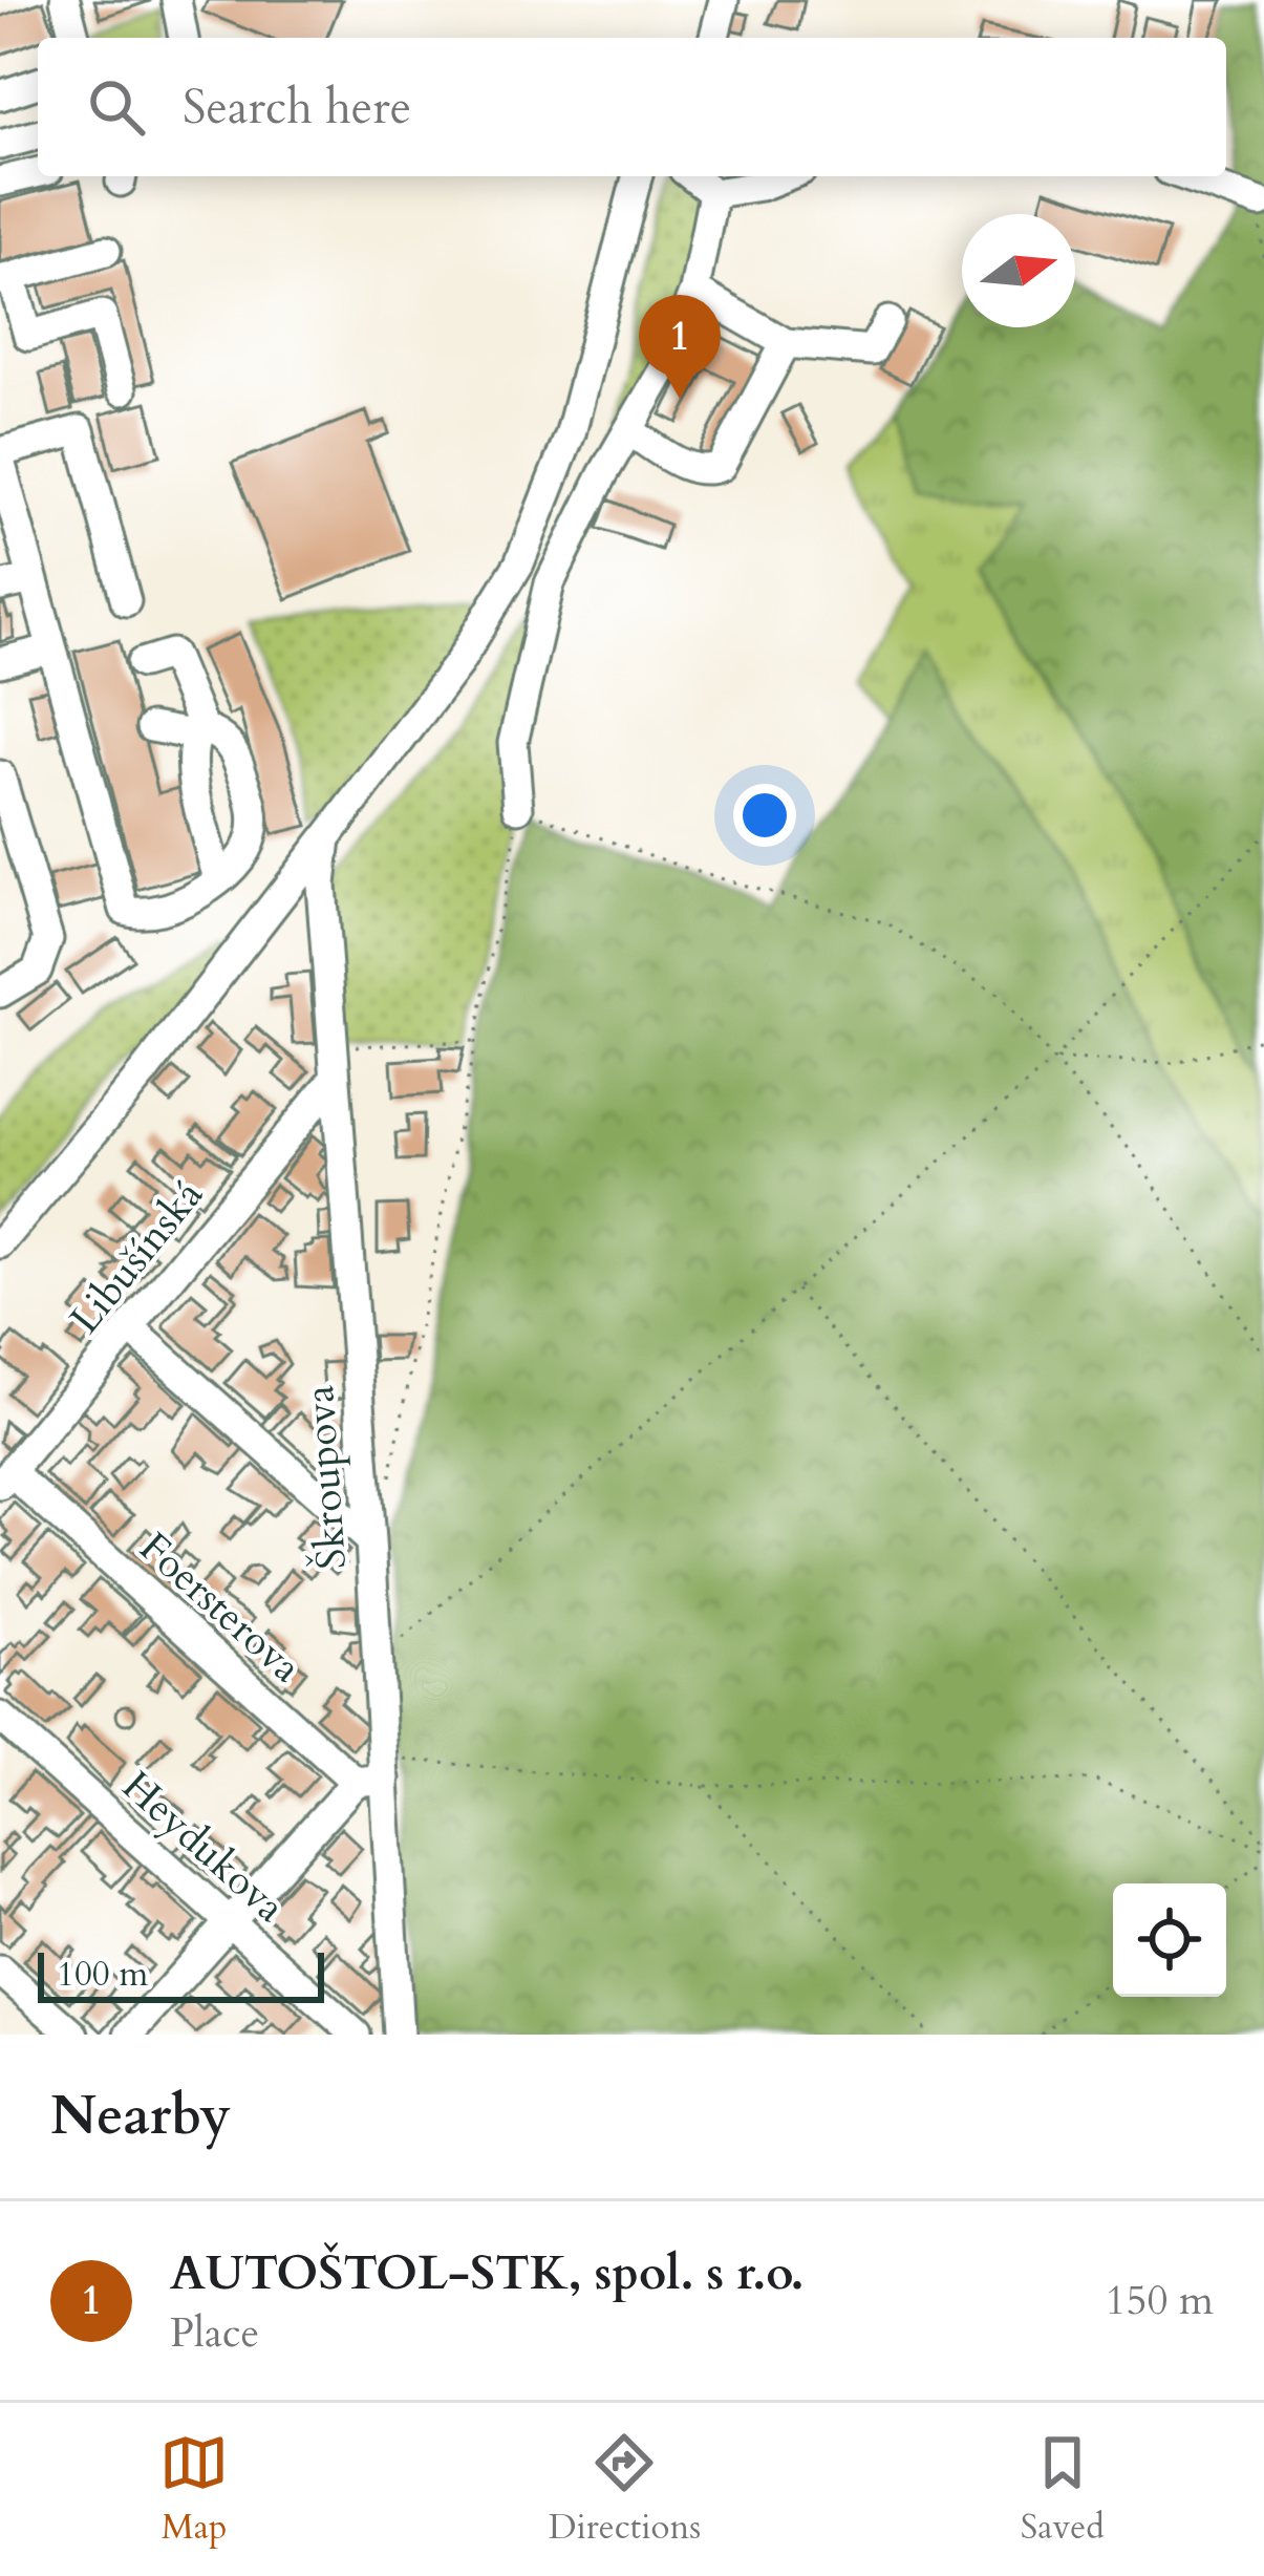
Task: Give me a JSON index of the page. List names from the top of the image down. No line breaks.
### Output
{"streets":{"street":["Libušínská","Škroupova","Foersterova","Heydukova"]},"crossings":[["Libušínská","Škroupova"],["Libušínská","Foersterova"],["Škroupova","Foersterova"]],"scale_bar":"100 m","north":"right","page":{"search":"Search here","pins":"1","scale":"100 m","heading":"Nearby","list":[{"mark":"1","name":"AUTOŠTOL-STK, spol. s r.o.","note":"Place","value":"150 m"}],"nav":["Map","Directions","Saved"]}}
